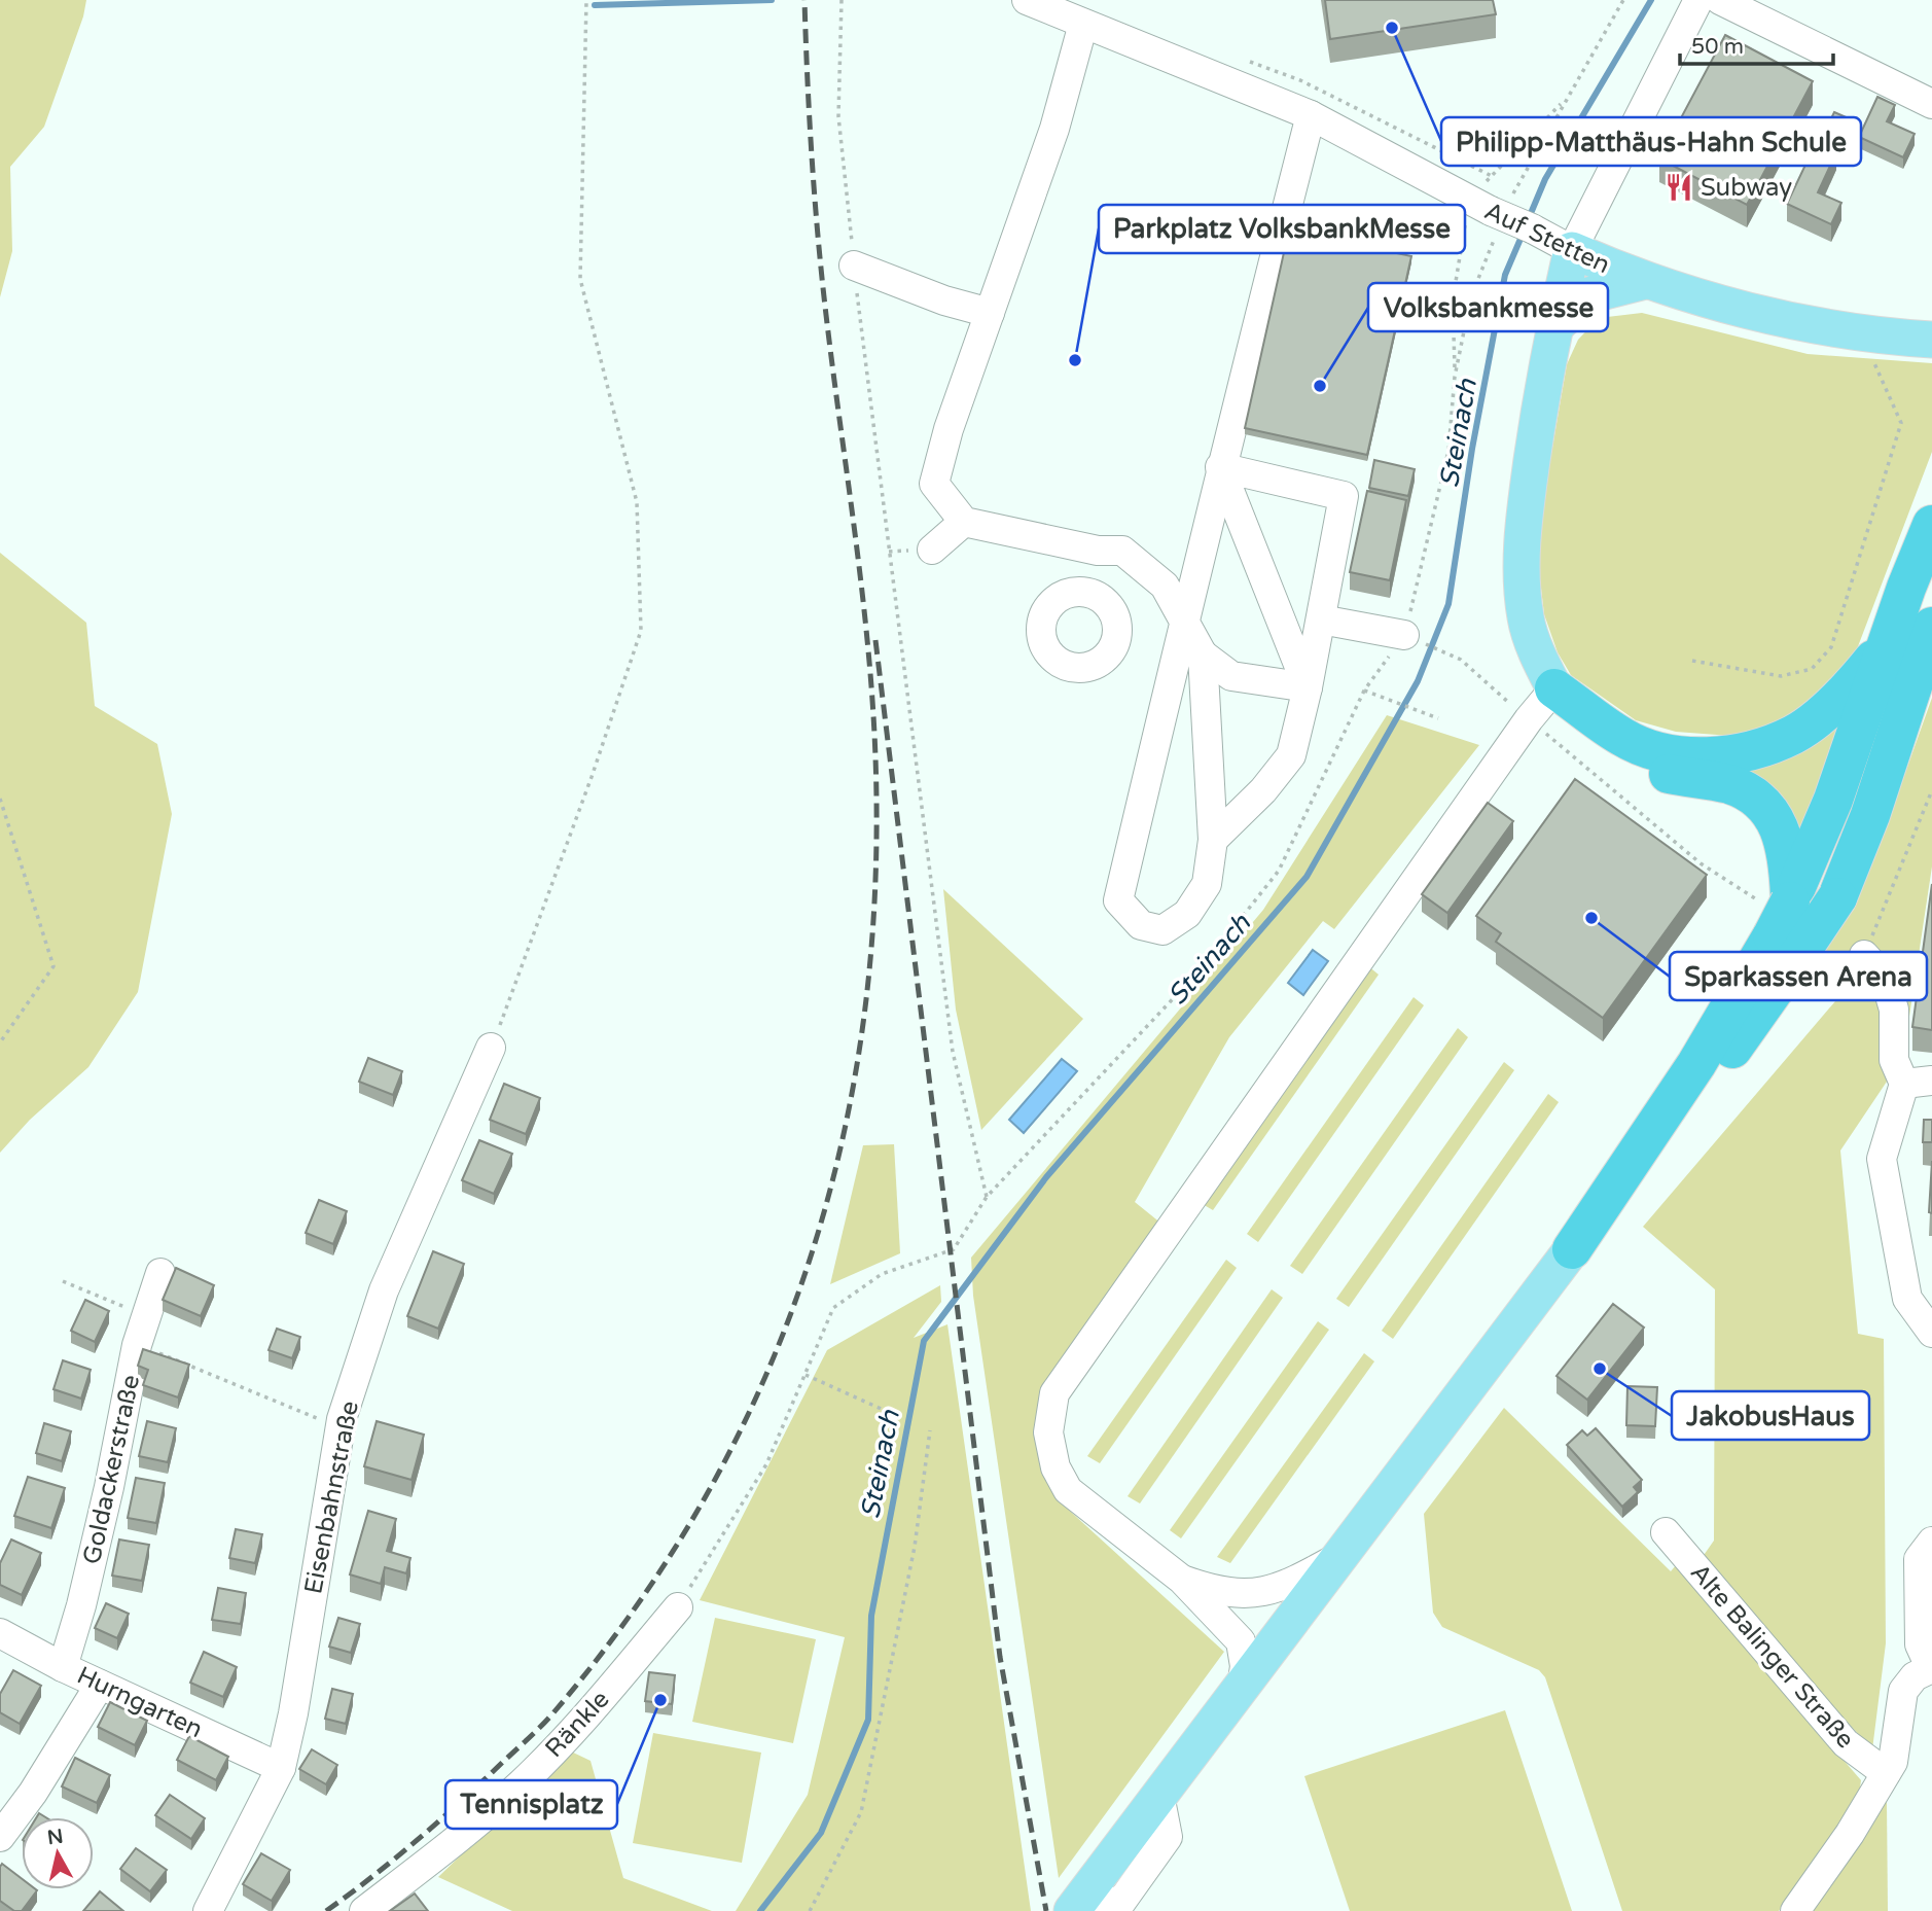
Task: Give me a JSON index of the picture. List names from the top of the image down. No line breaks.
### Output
{"streets":{"main road":["Auf Stetten"],"street":["Goldackerstraße","Eisenbahnstraße","Alte Balinger Straße","Hurngarten","Ränkle"]},"crossings":[["Goldackerstraße","Hurngarten"],["Eisenbahnstraße","Hurngarten"]],"water":["Steinach"],"places":{"other":["Philipp-Matthäus-Hahn Schule","Parkplatz VolksbankMesse","Volksbankmesse","Sparkassen Arena","JakobusHaus","Tennisplatz"],"restaurant":["Subway"]},"scale_bar":"50 m","north":"top"}
